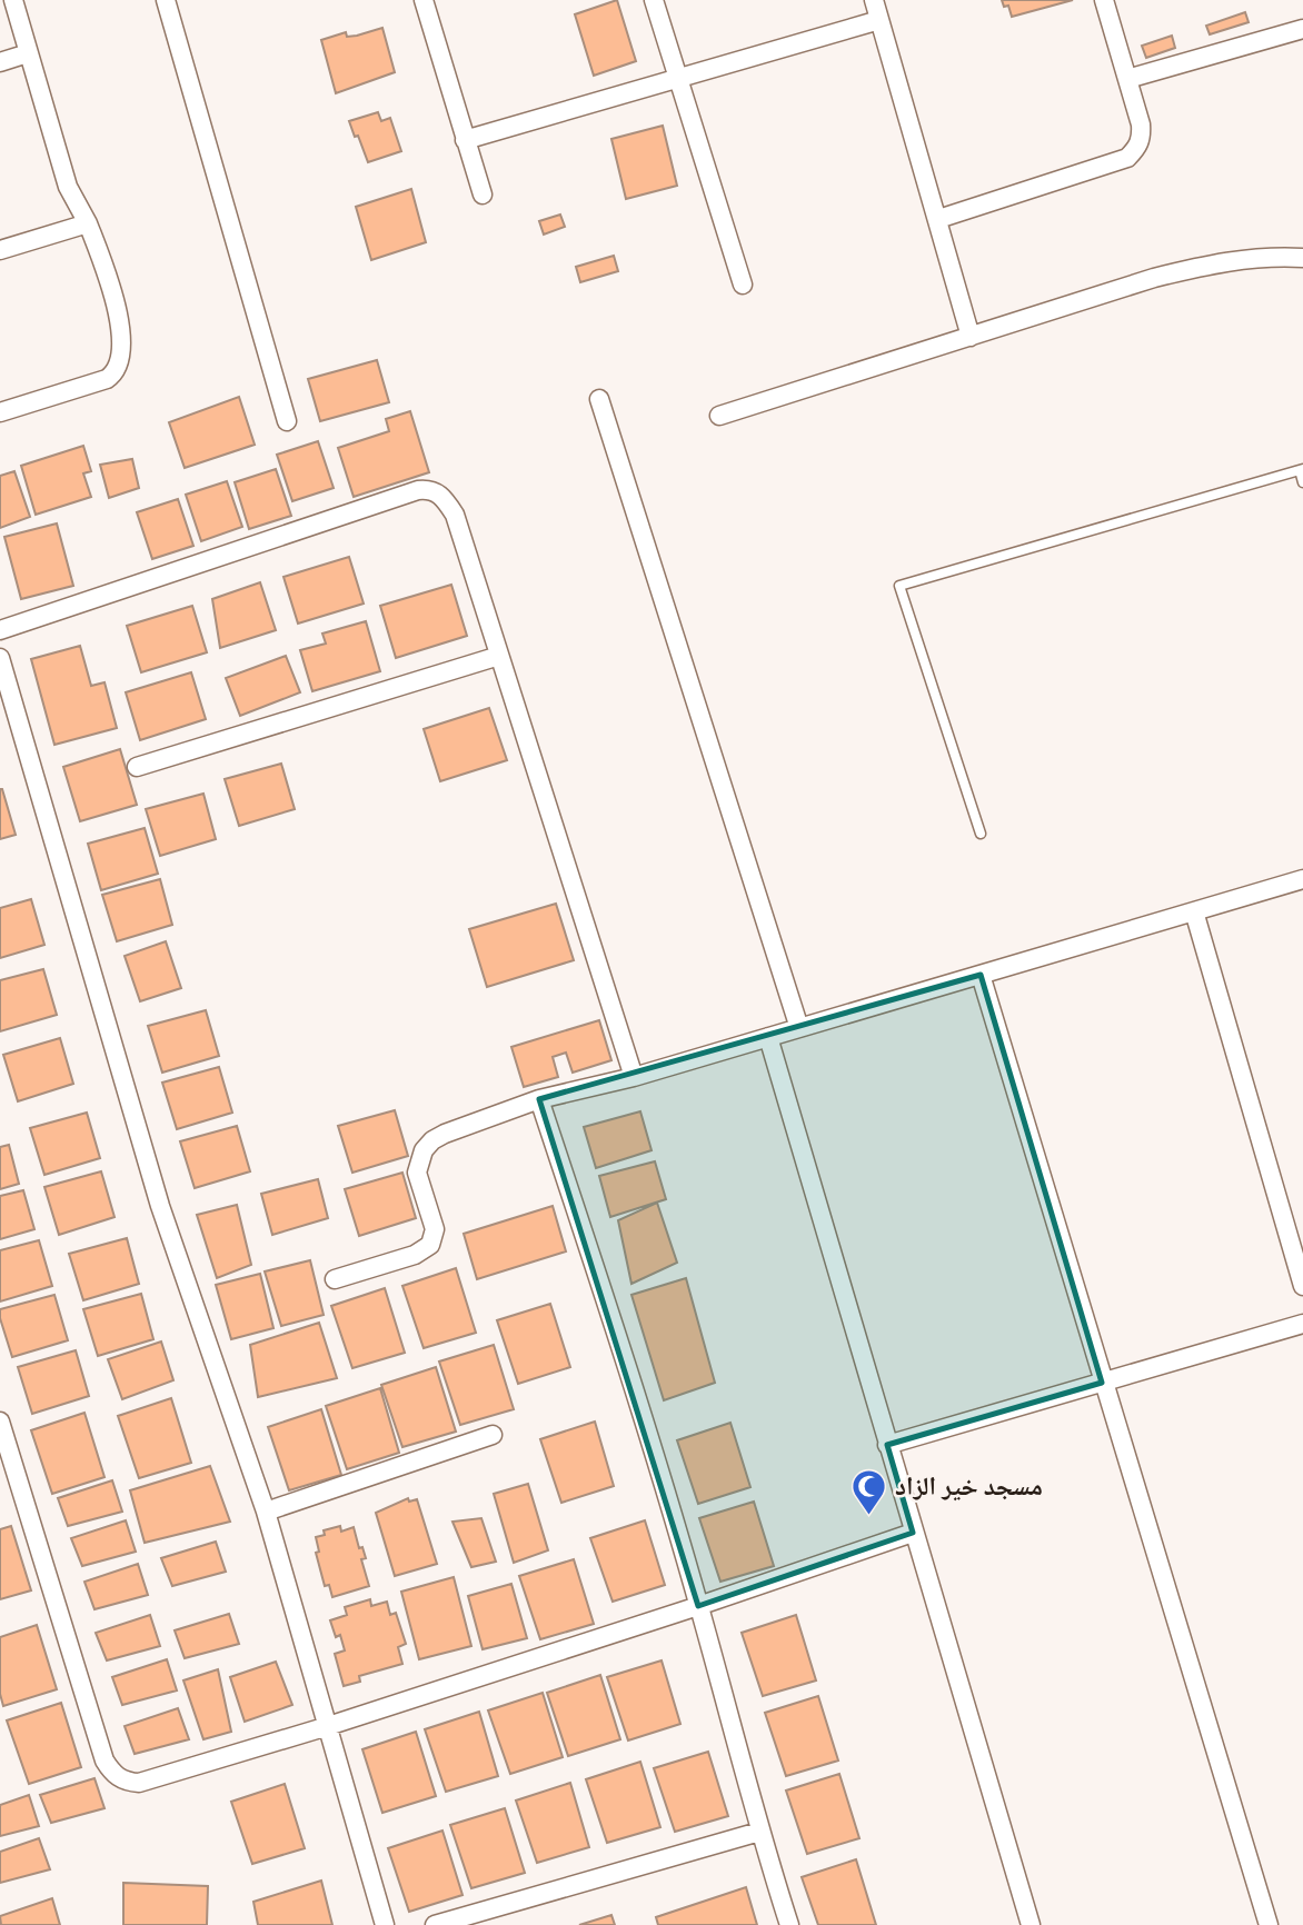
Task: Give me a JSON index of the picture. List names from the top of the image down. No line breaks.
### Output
{"places":{"mosque":["مسجد خير الزاد"]}}
